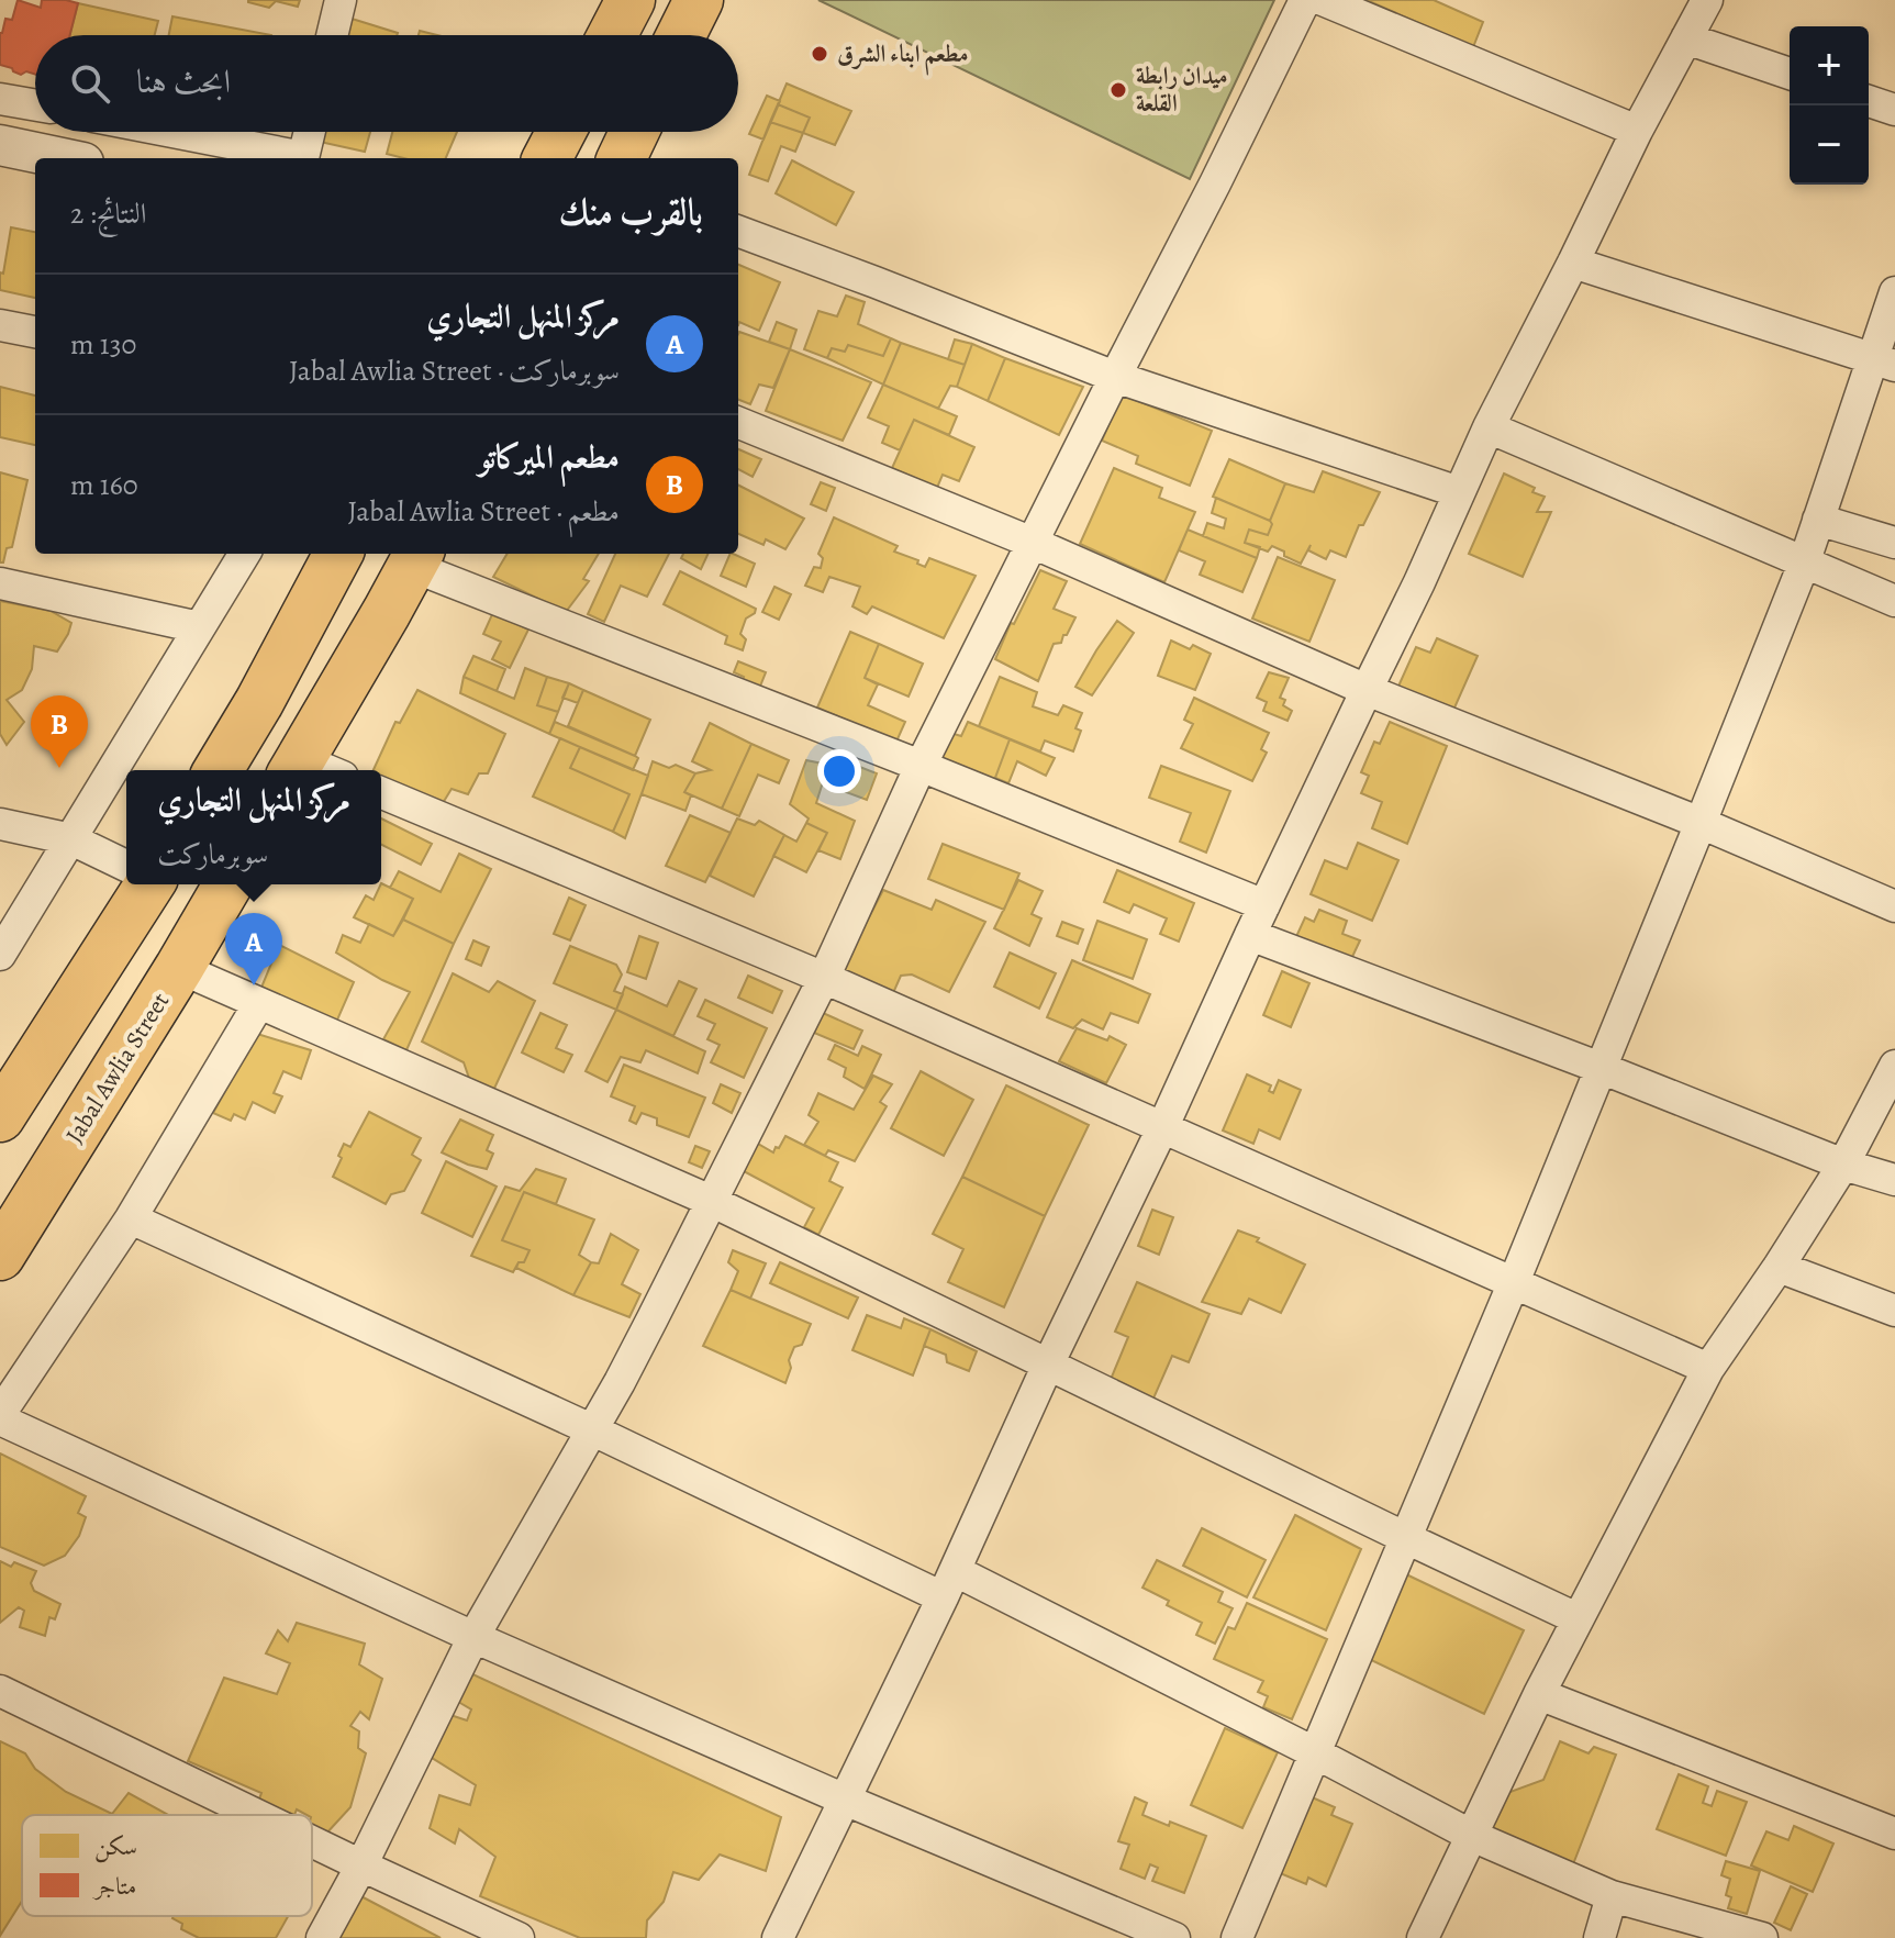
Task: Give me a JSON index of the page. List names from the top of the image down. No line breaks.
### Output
{"streets":{"main road":["Jabal Awlia Street"]},"places":["مطعم ابناء الشرق","ميدان رابطة القلعة"],"legend":["سكن","متاجر"],"page":{"map_buttons":["+","−"],"search":"ابحث هنا","heading":["بالقرب منك","النتائج: 2"],"list":[{"mark":"A","name":"مركز المنهل التجاري","note":"سوبرماركت · Jabal Awlia Street","value":"130 m"},{"mark":"B","name":"مطعم الميركاتو","note":"مطعم · Jabal Awlia Street","value":"160 m"}],"pins":["B","A"],"popup":["مركز المنهل التجاري","سوبرماركت"]}}
